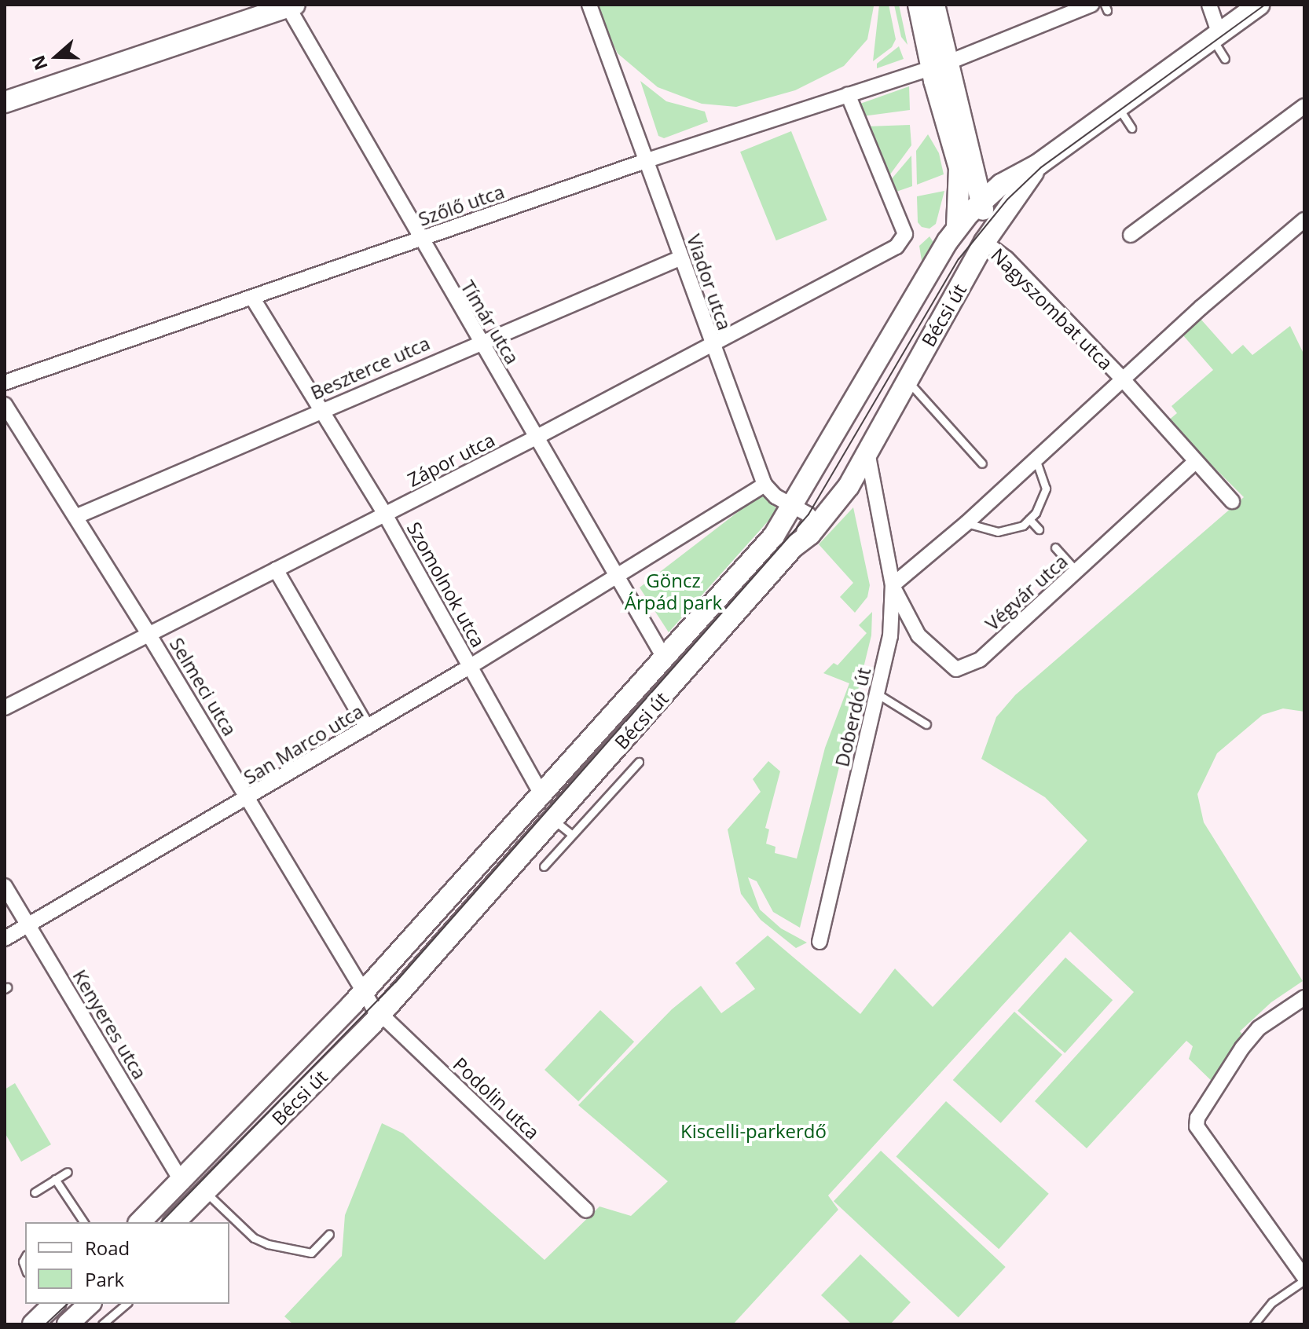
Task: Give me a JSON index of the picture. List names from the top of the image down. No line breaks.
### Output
{"streets":{"main road":["Nagyszombat utca","Bécsi út"],"street":["Szőlő utca","Viador utca","Tímár utca","Beszterce utca","Zápor utca","Szomolnok utca","Végvár utca","Selmeci utca","Doberdó út","San Marco utca","Kenyeres utca","Podolin utca"]},"crossings":[["Szőlő utca","Viador utca"],["Szőlő utca","Nagyszombat utca"],["Szőlő utca","Tímár utca"],["Szőlő utca","Zápor utca"],["Szőlő utca","Szomolnok utca"],["Viador utca","Beszterce utca"],["Viador utca","Zápor utca"],["Nagyszombat utca","Bécsi út"],["Nagyszombat utca","Végvár utca"],["Bécsi út","Tímár utca"],["Bécsi út","Szomolnok utca"],["Bécsi út","Selmeci utca"],["Bécsi út","Doberdó út"],["Bécsi út","Kenyeres utca"],["Bécsi út","Podolin utca"],["Tímár utca","Beszterce utca"],["Tímár utca","Zápor utca"],["Tímár utca","San Marco utca"],["Beszterce utca","Szomolnok utca"],["Beszterce utca","Selmeci utca"],["Zápor utca","Szomolnok utca"],["Zápor utca","Selmeci utca"],["Szomolnok utca","San Marco utca"],["Végvár utca","Doberdó út"],["Selmeci utca","San Marco utca"],["Selmeci utca","Podolin utca"],["San Marco utca","Kenyeres utca"]],"parks":["Göncz Árpád park","Kiscelli-parkerdő"],"legend":["Road","Park"],"north":"left"}
